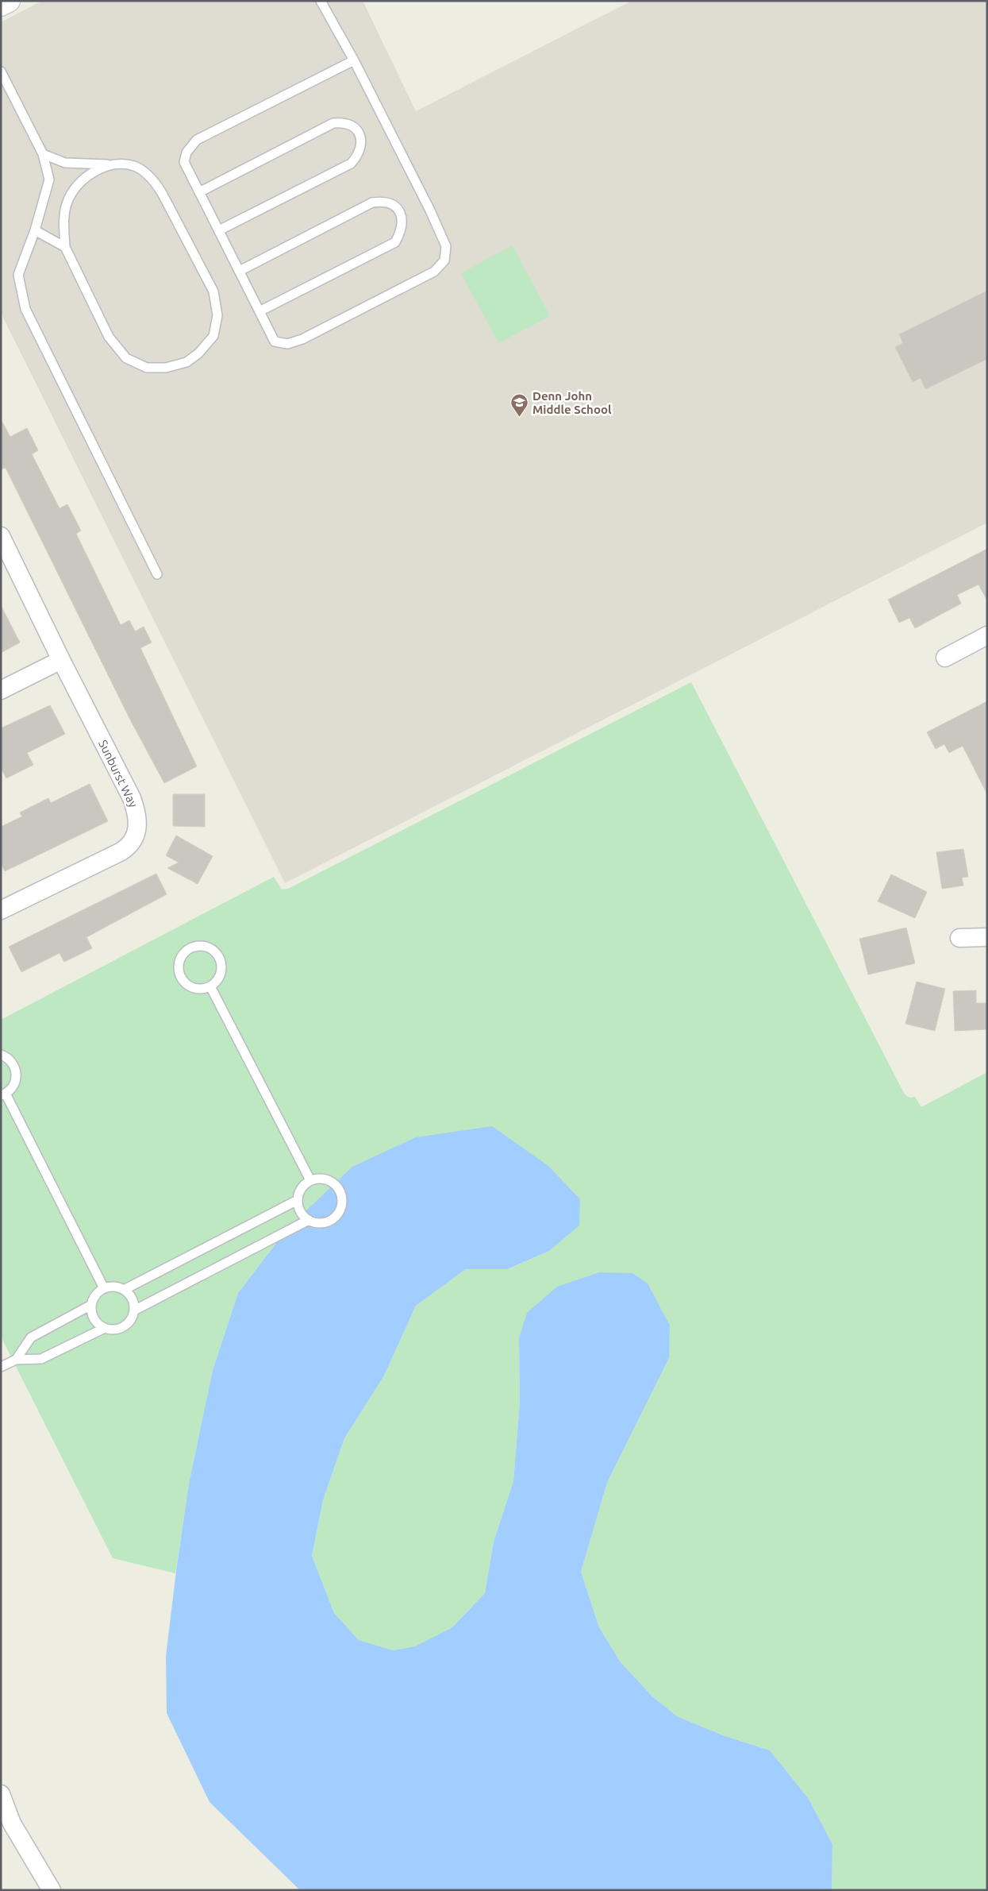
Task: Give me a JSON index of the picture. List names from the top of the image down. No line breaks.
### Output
{"streets":{"street":["Sunburst Way"]},"places":{"school or university":["Denn John Middle School"]}}
